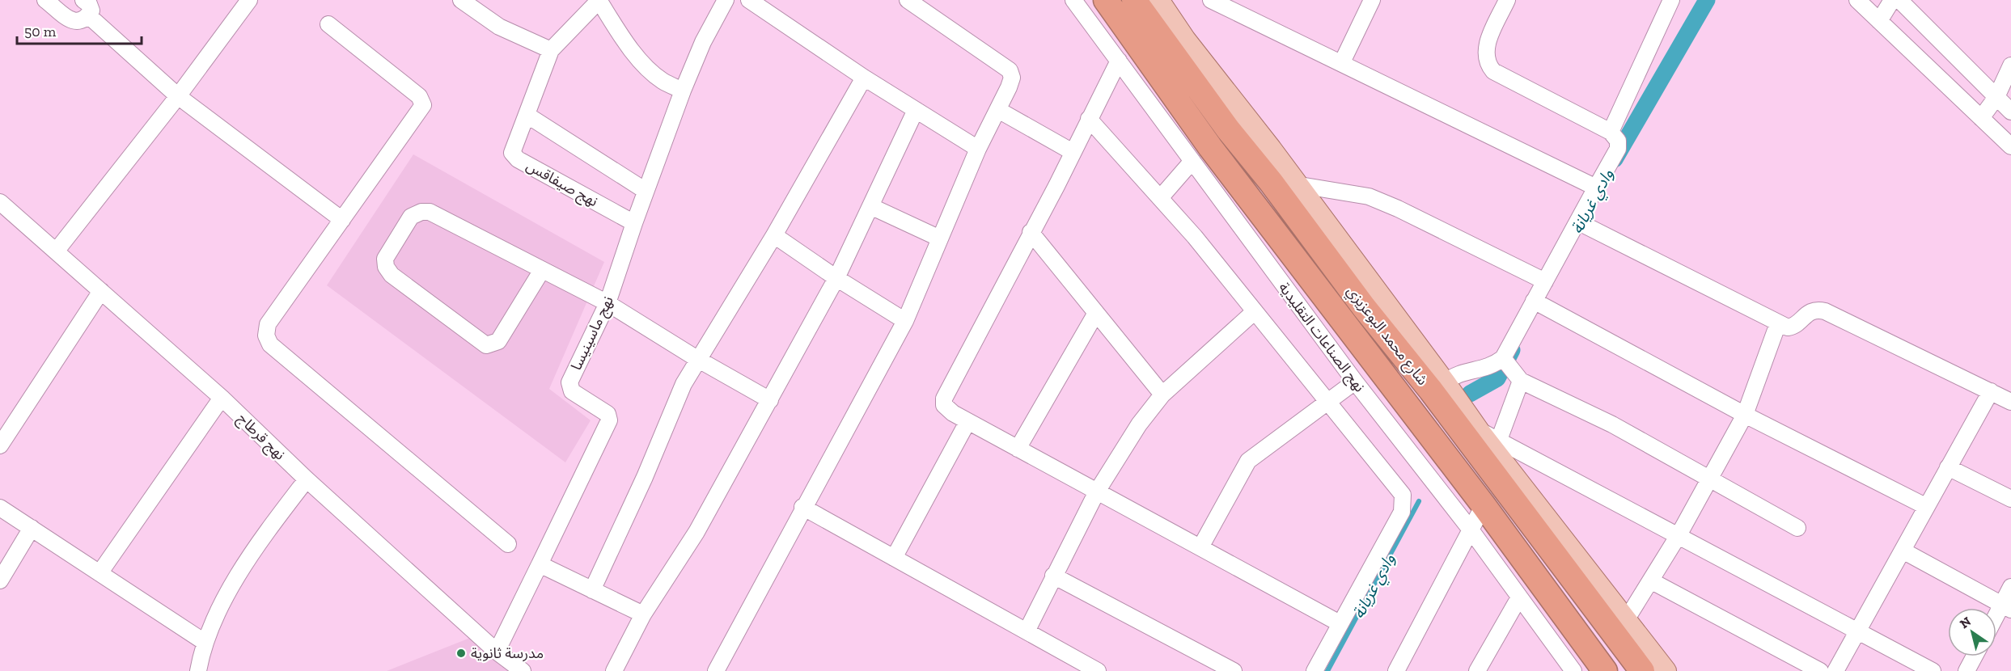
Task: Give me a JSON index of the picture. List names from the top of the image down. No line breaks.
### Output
{"streets":{"highway":["شارع محمد البوعزيزي"],"street":["نهج صيفاقس","نهج ماسينيسا","نهج الصناعات التقليدية","نهج قرطاج"]},"crossings":[["نهج صيفاقس","نهج ماسينيسا"],["نهج ماسينيسا","نهج قرطاج"]],"water":["وادي غريانة"],"places":["مدرسة ثانوية"],"scale_bar":"50 m","north":"top left"}
